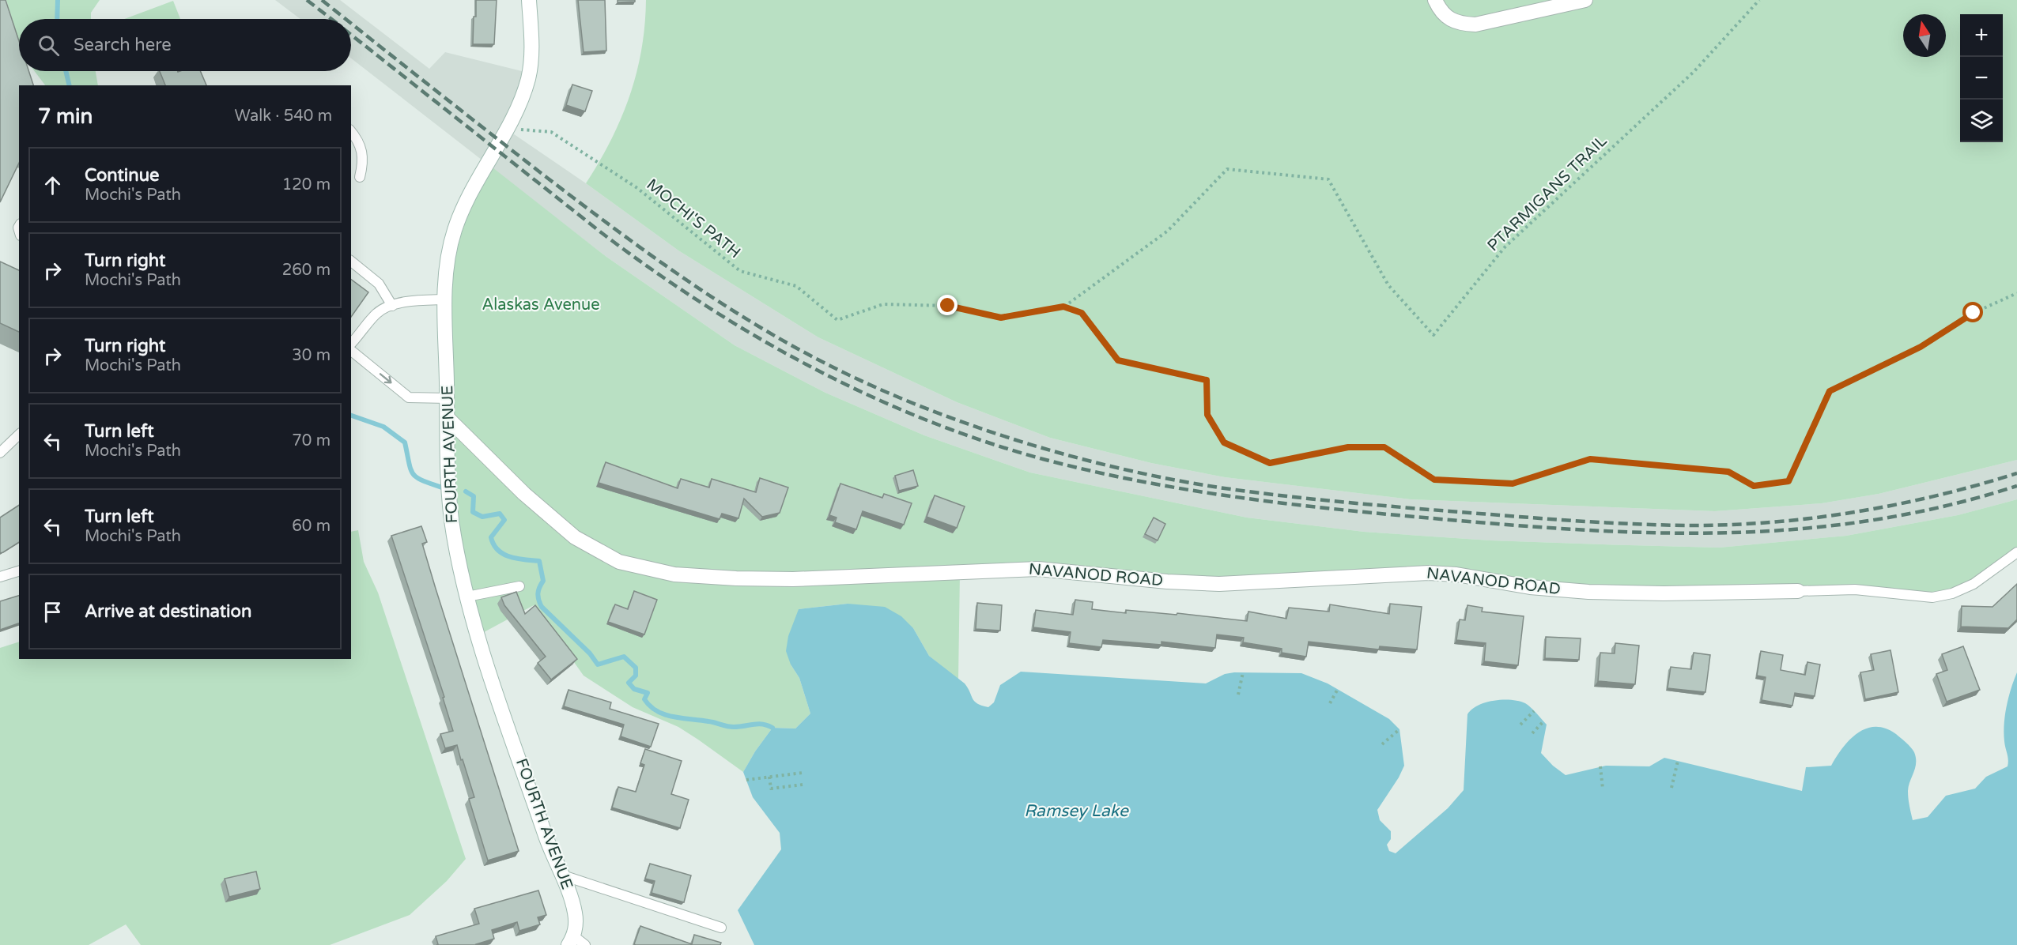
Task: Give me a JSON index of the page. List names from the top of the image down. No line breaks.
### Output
{"streets":{"street":["FOURTH AVENUE","NAVANOD ROAD"],"path":["PTARMIGANS TRAIL","MOCHI'S PATH"]},"crossings":[["PTARMIGANS TRAIL","MOCHI'S PATH"],["MOCHI'S PATH","FOURTH AVENUE"],["FOURTH AVENUE","NAVANOD ROAD"]],"water":["Ramsey Lake"],"parks":["Alaskas Avenue"],"north":"top","page":{"map_buttons":["+","−"],"search":"Search here","heading":["7 min","Walk · 540 m"],"list":[["Continue","Mochi's Path","120 m"],["Turn right","Mochi's Path","260 m"],["Turn right","Mochi's Path","30 m"],["Turn left","Mochi's Path","70 m"],["Turn left","Mochi's Path","60 m"],"Arrive at destination"]}}
